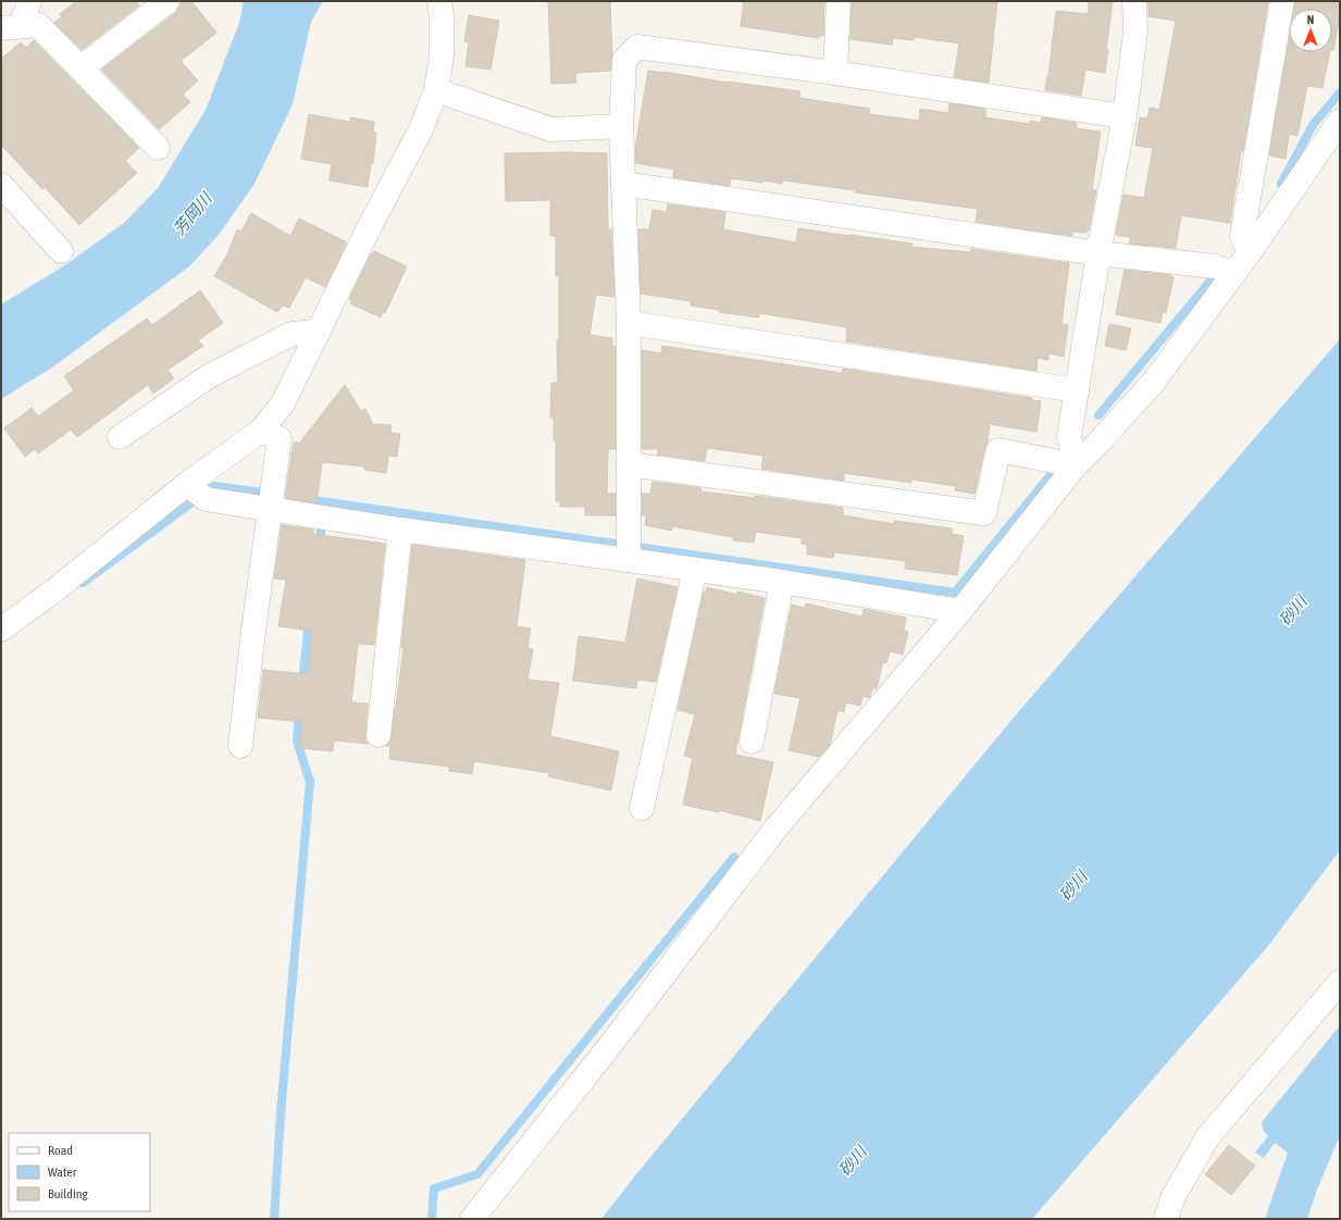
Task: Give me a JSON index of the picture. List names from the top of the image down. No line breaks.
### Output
{"water":["芳岡川","砂川"],"legend":["Road","Water","Building"],"north":"top"}
